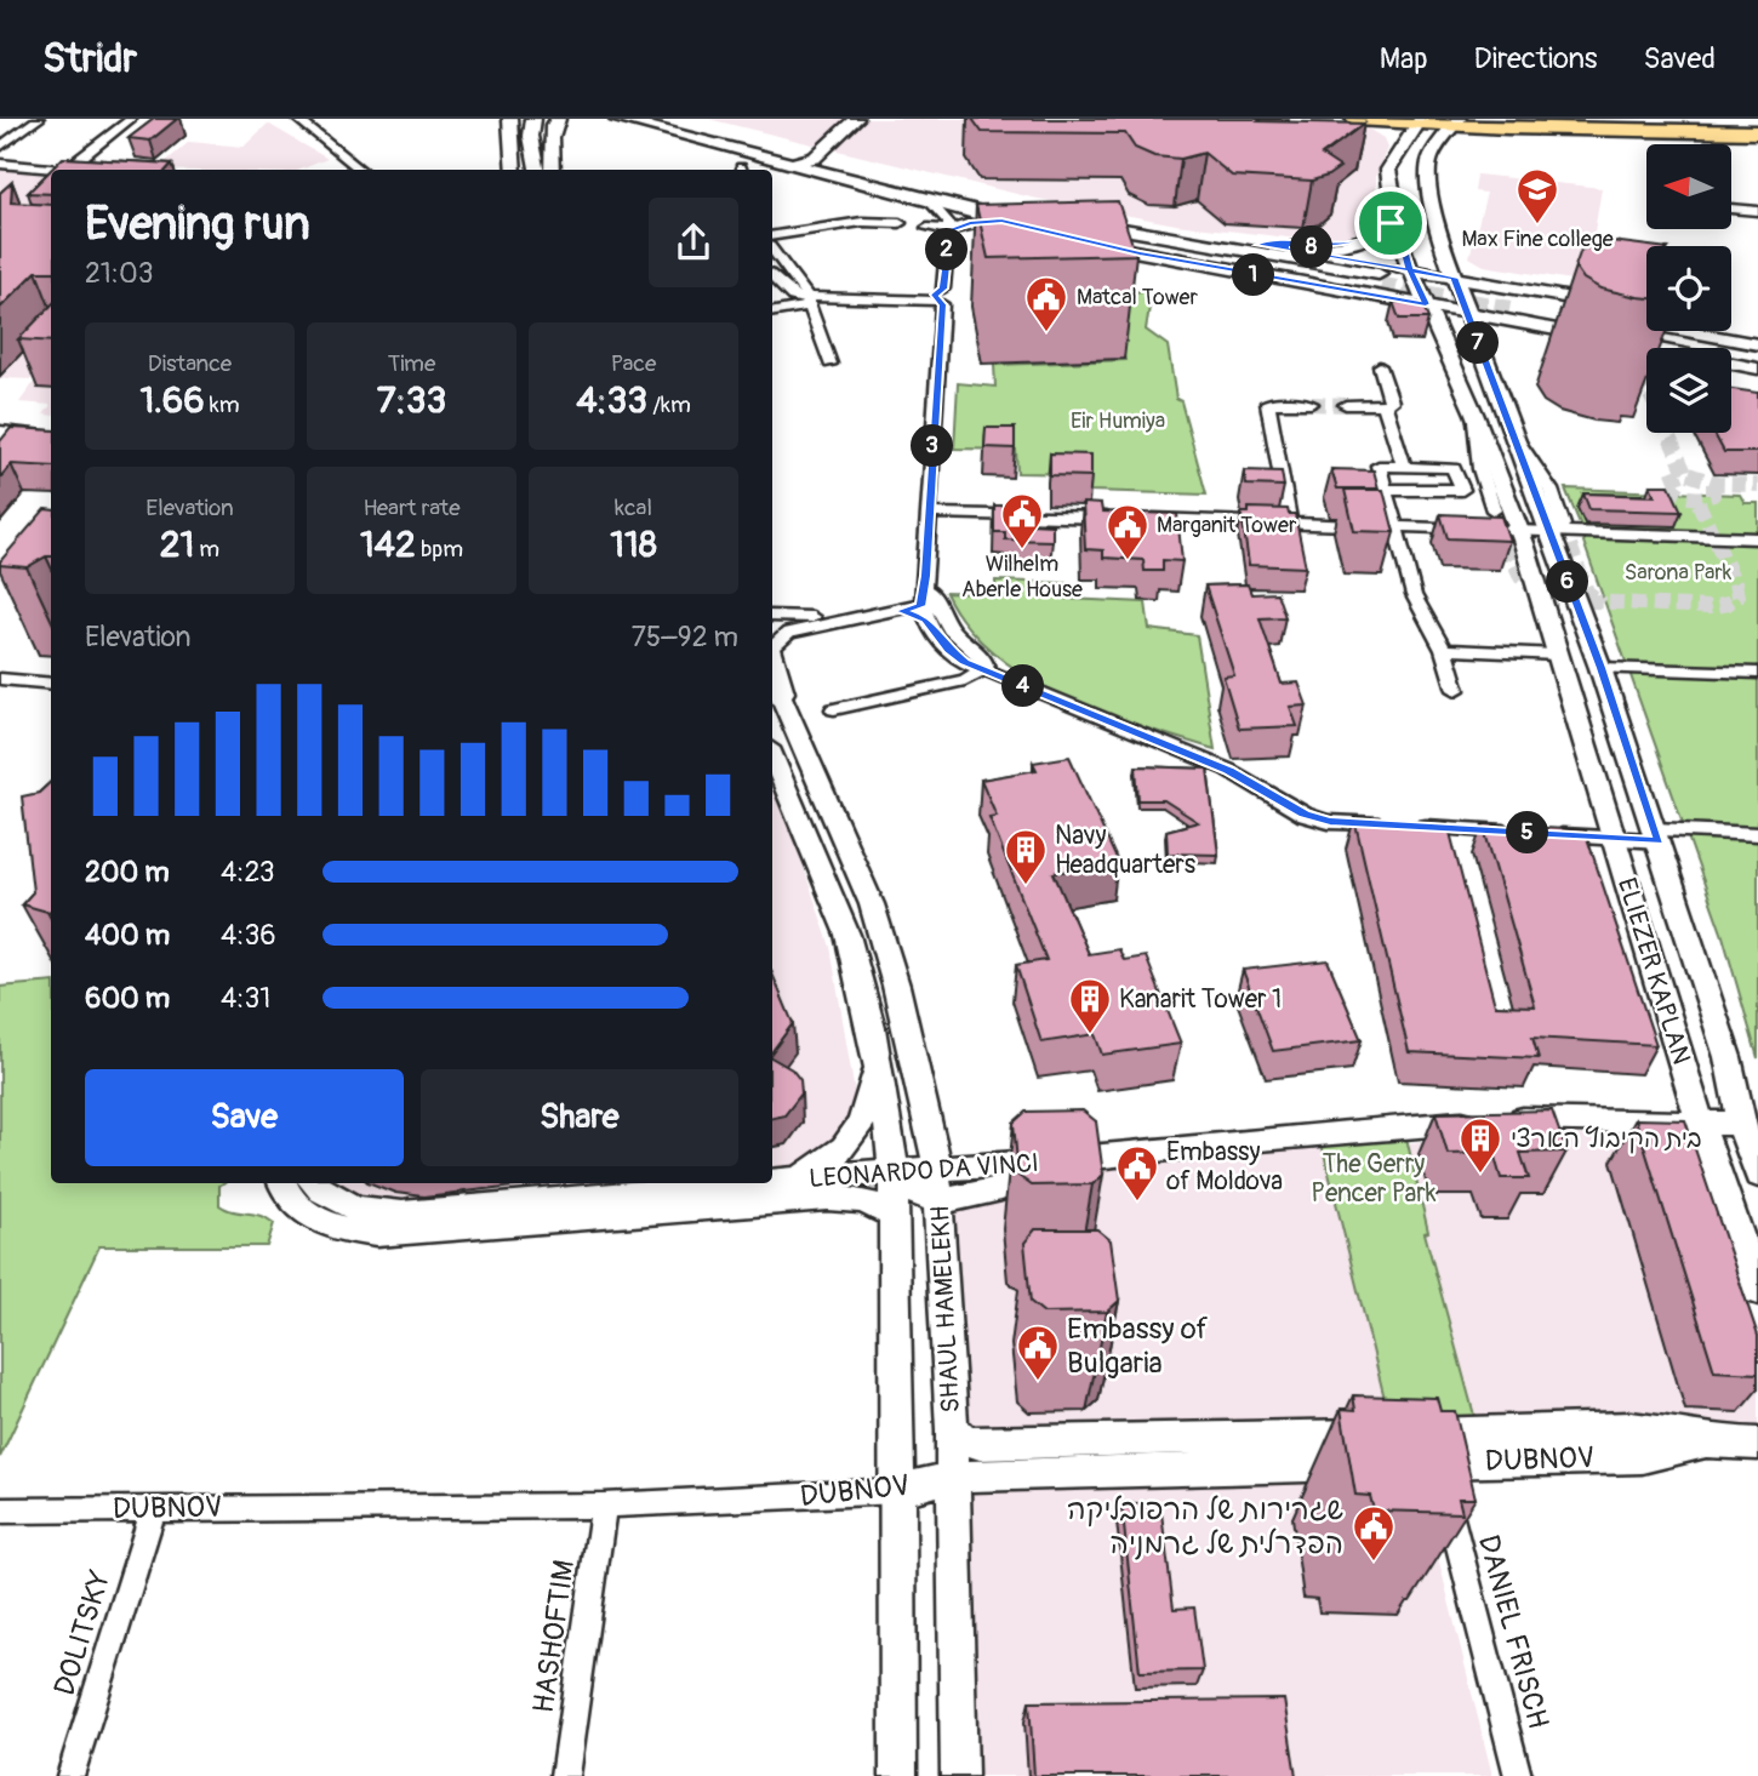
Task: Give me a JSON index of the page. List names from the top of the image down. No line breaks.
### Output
{"streets":{"main road":["ELIEZER KAPLAN","LEONARDO DA VINCI","SHAUL HAMELEKH","DUBNOV"],"street":["DANIEL FRISCH","DOLITSKY","HASHOFTIM"]},"crossings":[["ELIEZER KAPLAN","LEONARDO DA VINCI"],["LEONARDO DA VINCI","SHAUL HAMELEKH"],["SHAUL HAMELEKH","DUBNOV"],["DUBNOV","DANIEL FRISCH"],["DUBNOV","DOLITSKY"],["DUBNOV","HASHOFTIM"]],"parks":["Eir Humiya","Sarona Park","The Gerry Pencer Park"],"places":{"school or university":["Max Fine college"],"public building":["Matcal Tower","Wilhelm Aberle House","Marganit Tower","Embassy of Moldova","Embassy of Bulgaria","שגרירות של הרפובליקה הפדרלית של גרמניה"],"building":["Navy Headquarters","Kanarit Tower 1","בית הקיבוץ הארצי"]},"north":"left","page":{"header":"Stridr","nav":["Map","Directions","Saved"],"heading":["Evening run","21:03"],"pins":["8","2","1","7","3","6","4","5"],"stats":[["Distance","1.66 km"],["Time","7:33"],["Pace","4:33 /km"],["Elevation","21 m"],["Heart rate","142 bpm"],["kcal","118"]],"chart":["Elevation","75–92 m"],"list":[{"name":"200 m","note":"4:23"},{"name":"400 m","note":"4:36"},{"name":"600 m","note":"4:31"}],"buttons":["Save","Share"]}}
